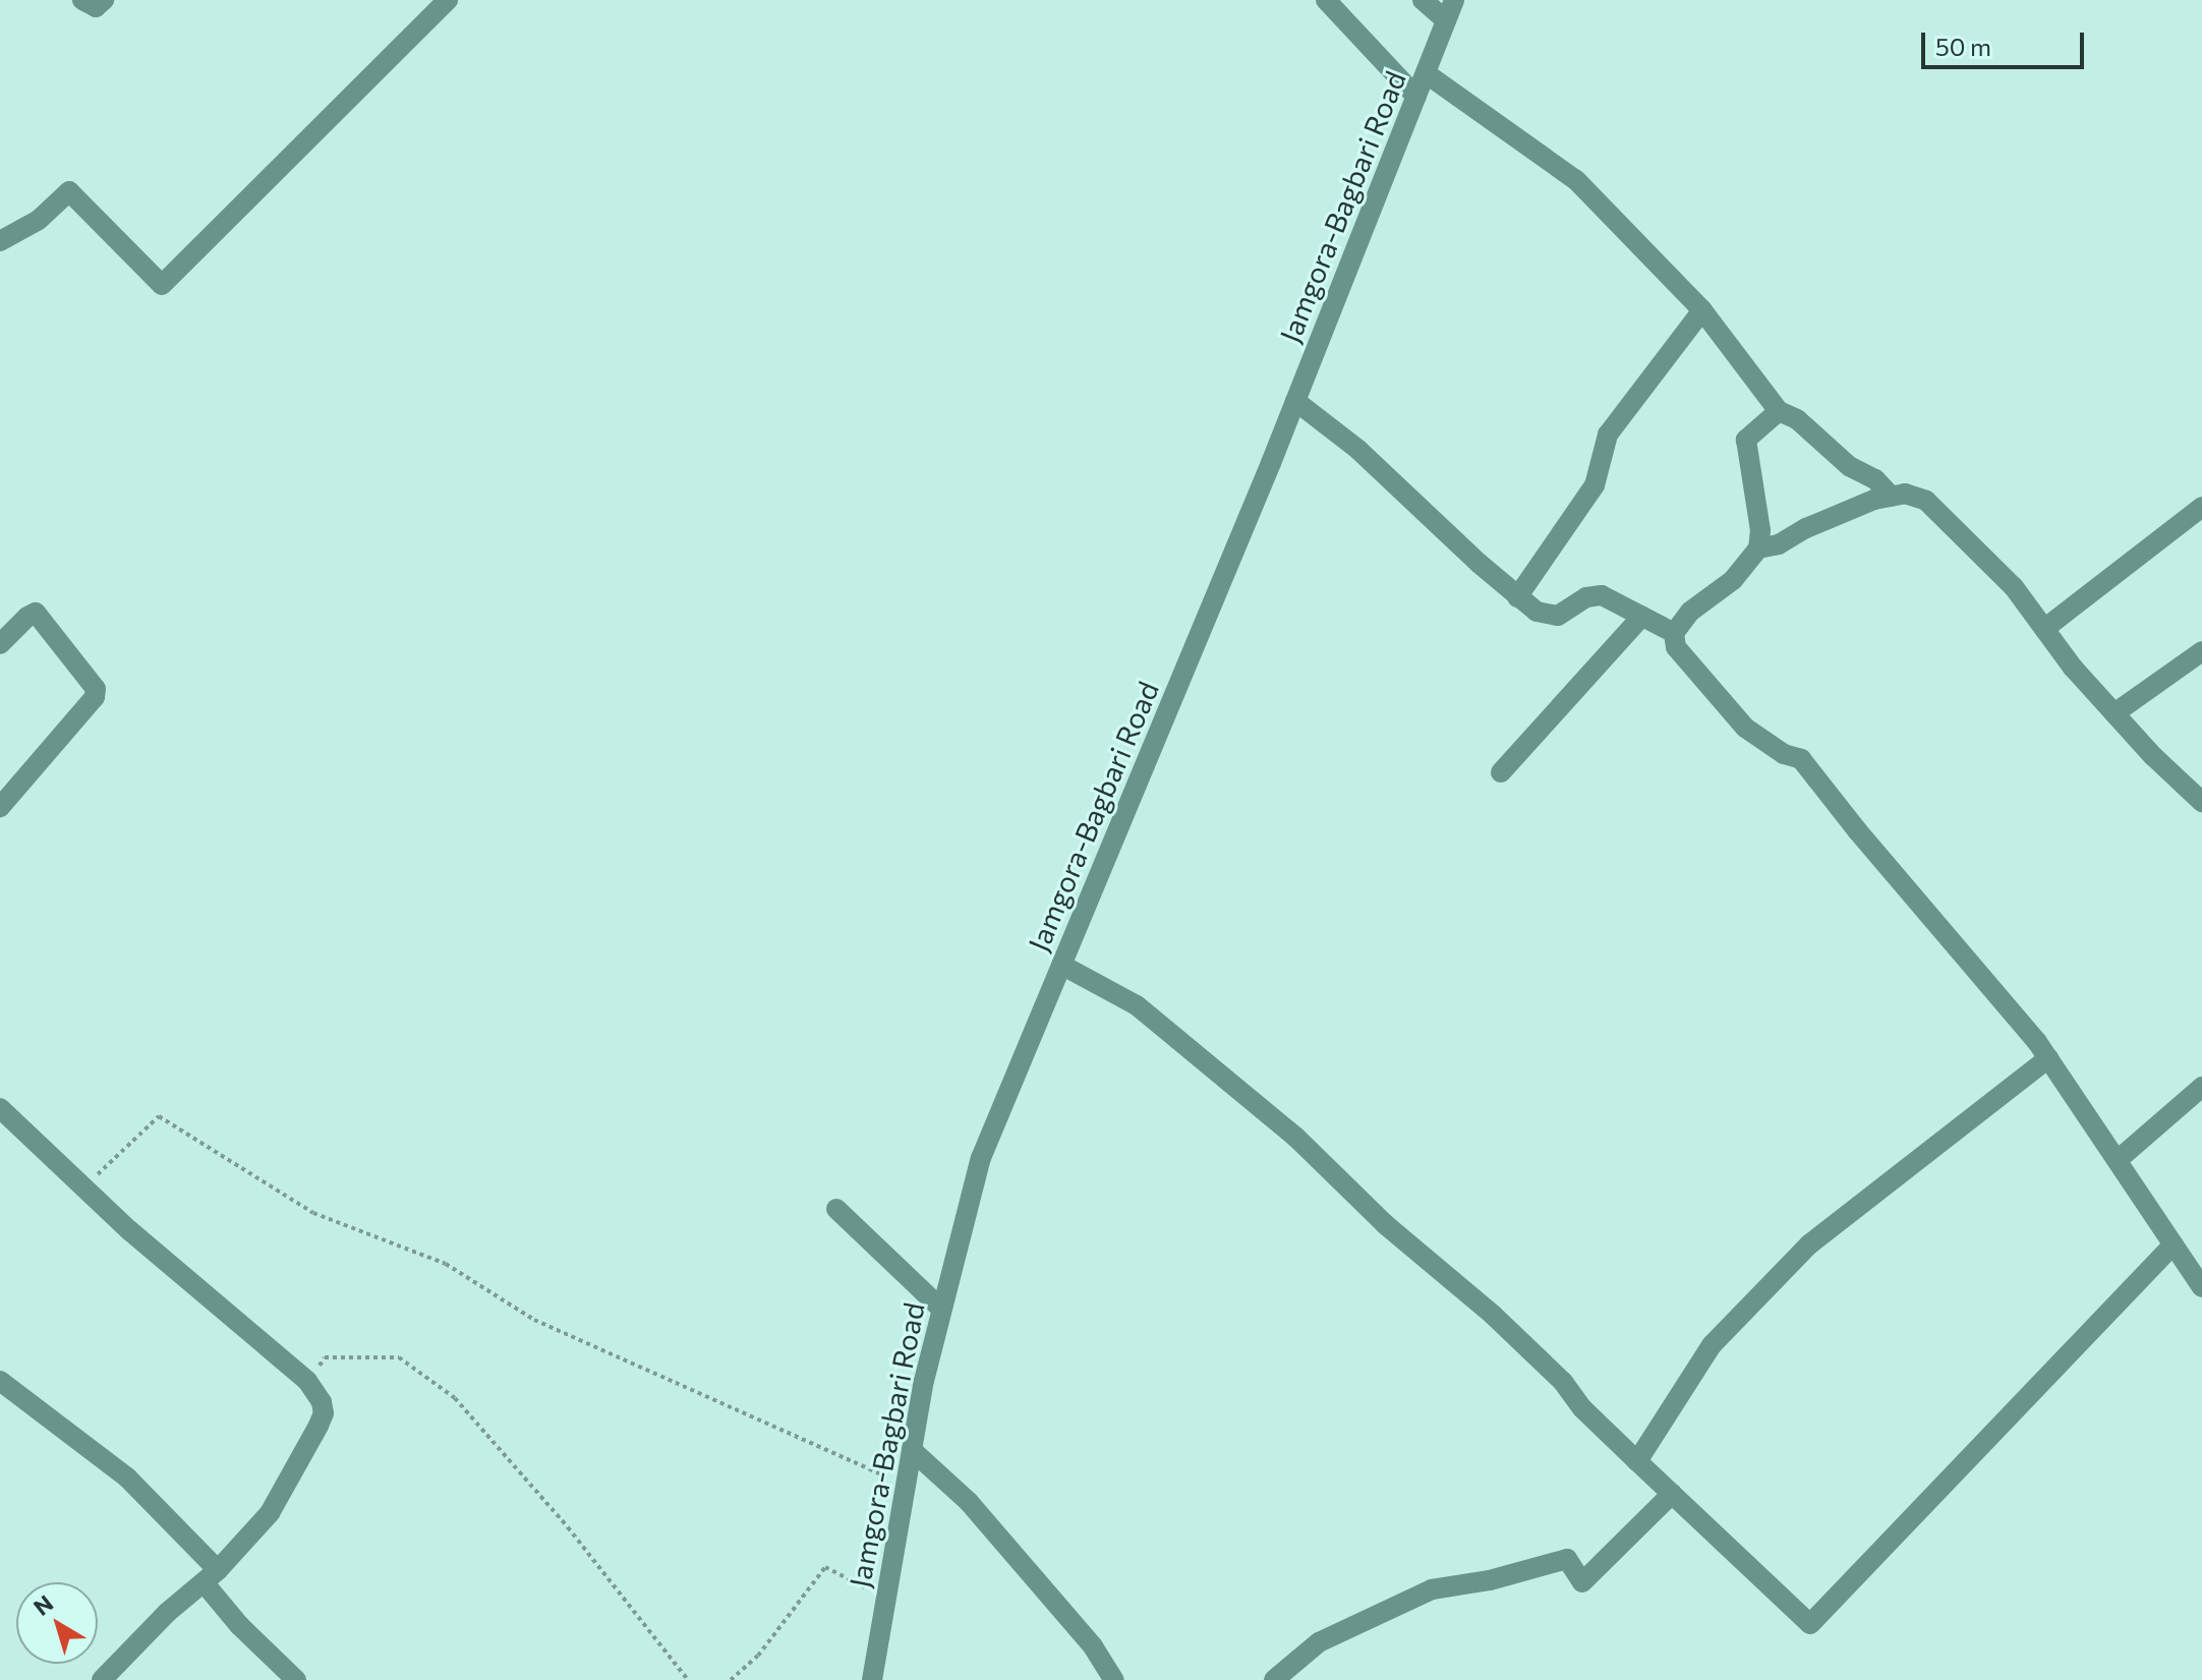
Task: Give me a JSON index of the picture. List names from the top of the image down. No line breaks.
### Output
{"streets":{"street":["Jamgora-Bagbari Road"]},"scale_bar":"50 m","north":"top left"}
